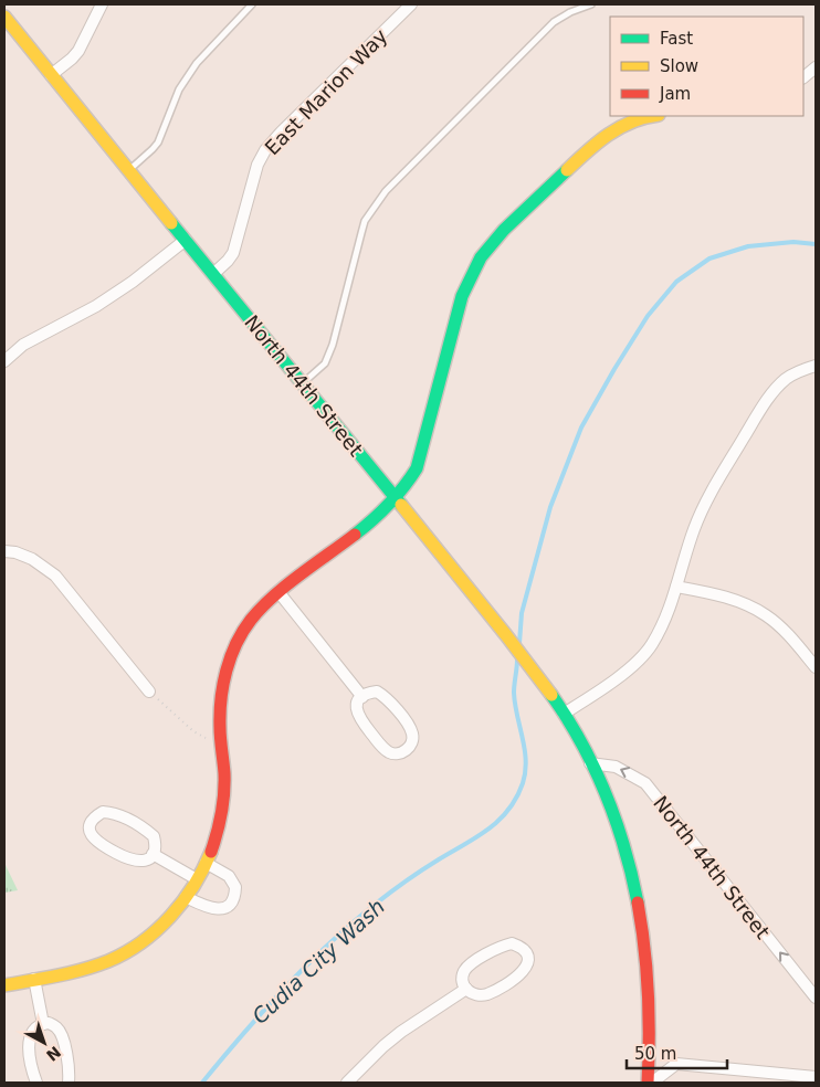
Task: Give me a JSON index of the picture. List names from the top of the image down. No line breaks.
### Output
{"streets":{"main road":["North 44th Street"],"street":["East Marion Way"]},"crossings":[["East Marion Way","North 44th Street"]],"water":["Cudia City Wash"],"legend":["Fast","Slow","Jam"],"scale_bar":"50 m","north":"bottom right"}
